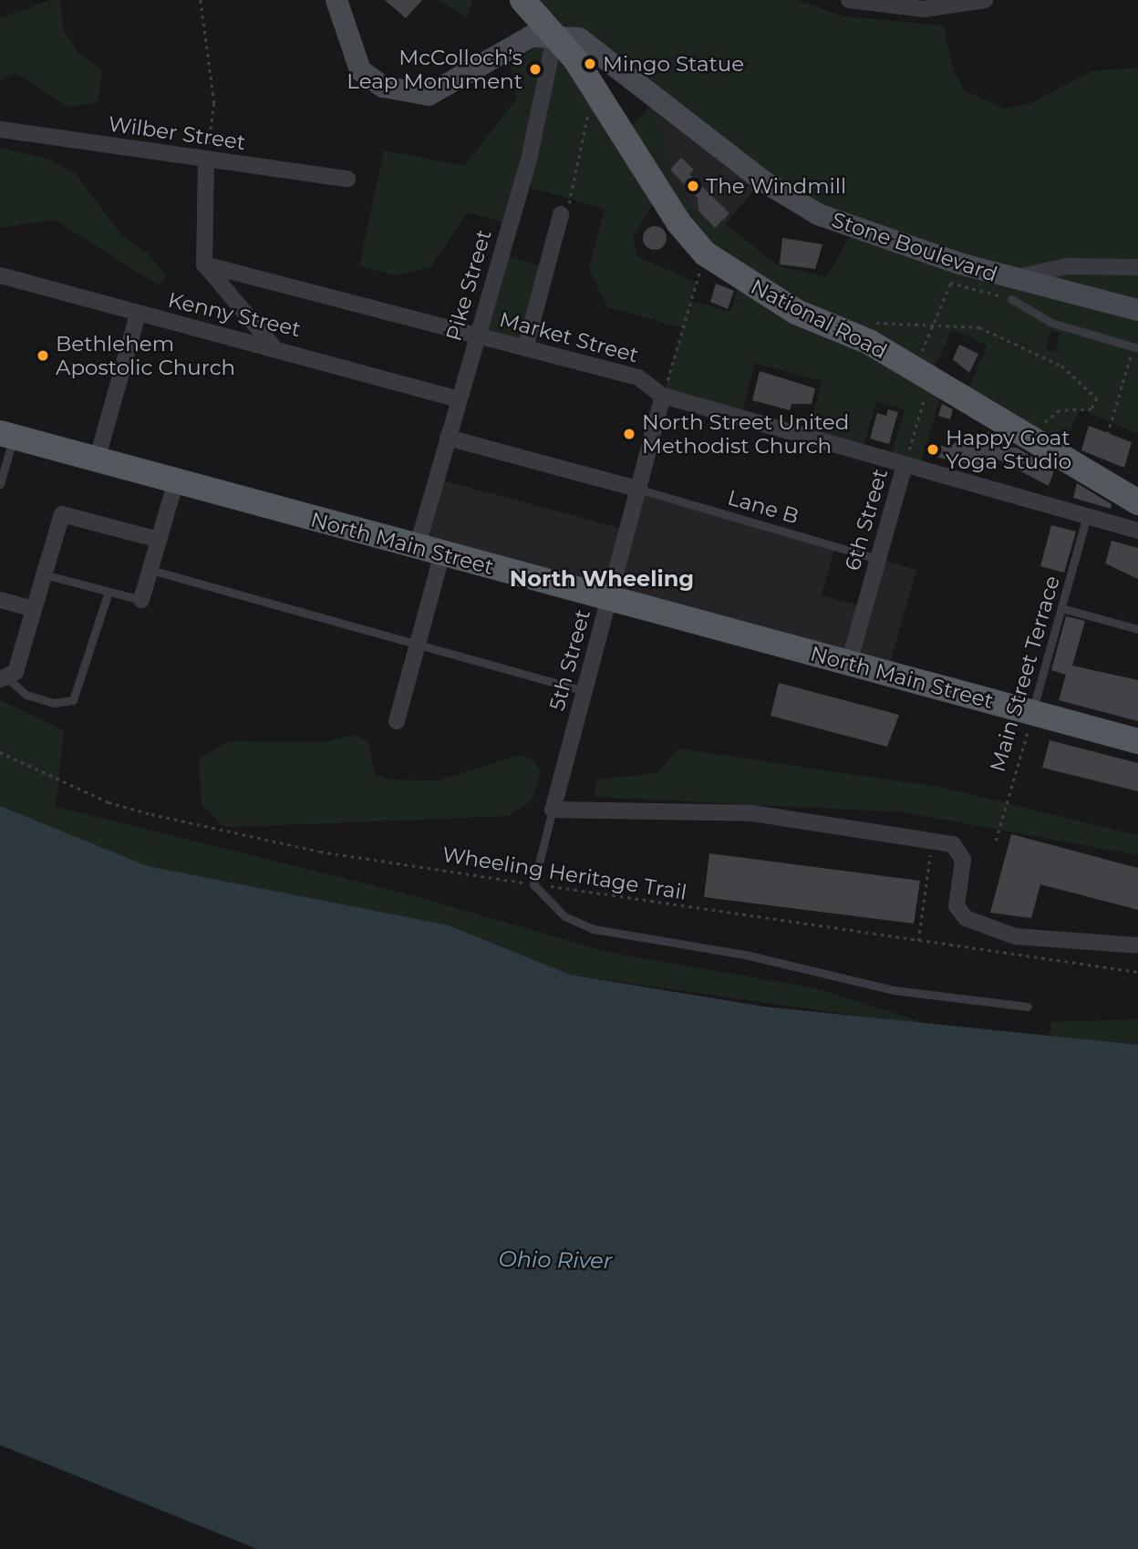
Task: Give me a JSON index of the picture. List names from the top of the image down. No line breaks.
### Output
{"streets":{"main road":["National Road","North Main Street"],"street":["Wilber Street","Stone Boulevard","Pike Street","Kenny Street","Market Street","6th Street","5th Street"],"lane":["Lane B","Main Street Terrace"],"path":["Wheeling Heritage Trail"]},"crossings":[["Stone Boulevard","Pike Street"],["Stone Boulevard","National Road"],["Pike Street","Kenny Street"],["Pike Street","National Road"],["Pike Street","Market Street"],["Pike Street","North Main Street"],["Market Street","6th Street"],["Market Street","5th Street"],["Market Street","Main Street Terrace"],["Lane B","6th Street"],["Lane B","5th Street"],["6th Street","North Main Street"],["North Main Street","5th Street"],["North Main Street","Main Street Terrace"]],"districts":["North Wheeling"],"water":["Ohio River"],"places":["Mingo Statue","McColloch’s Leap Monument","The Windmill","Bethlehem Apostolic Church","North Street United Methodist Church","Happy Goat Yoga Studio"]}
